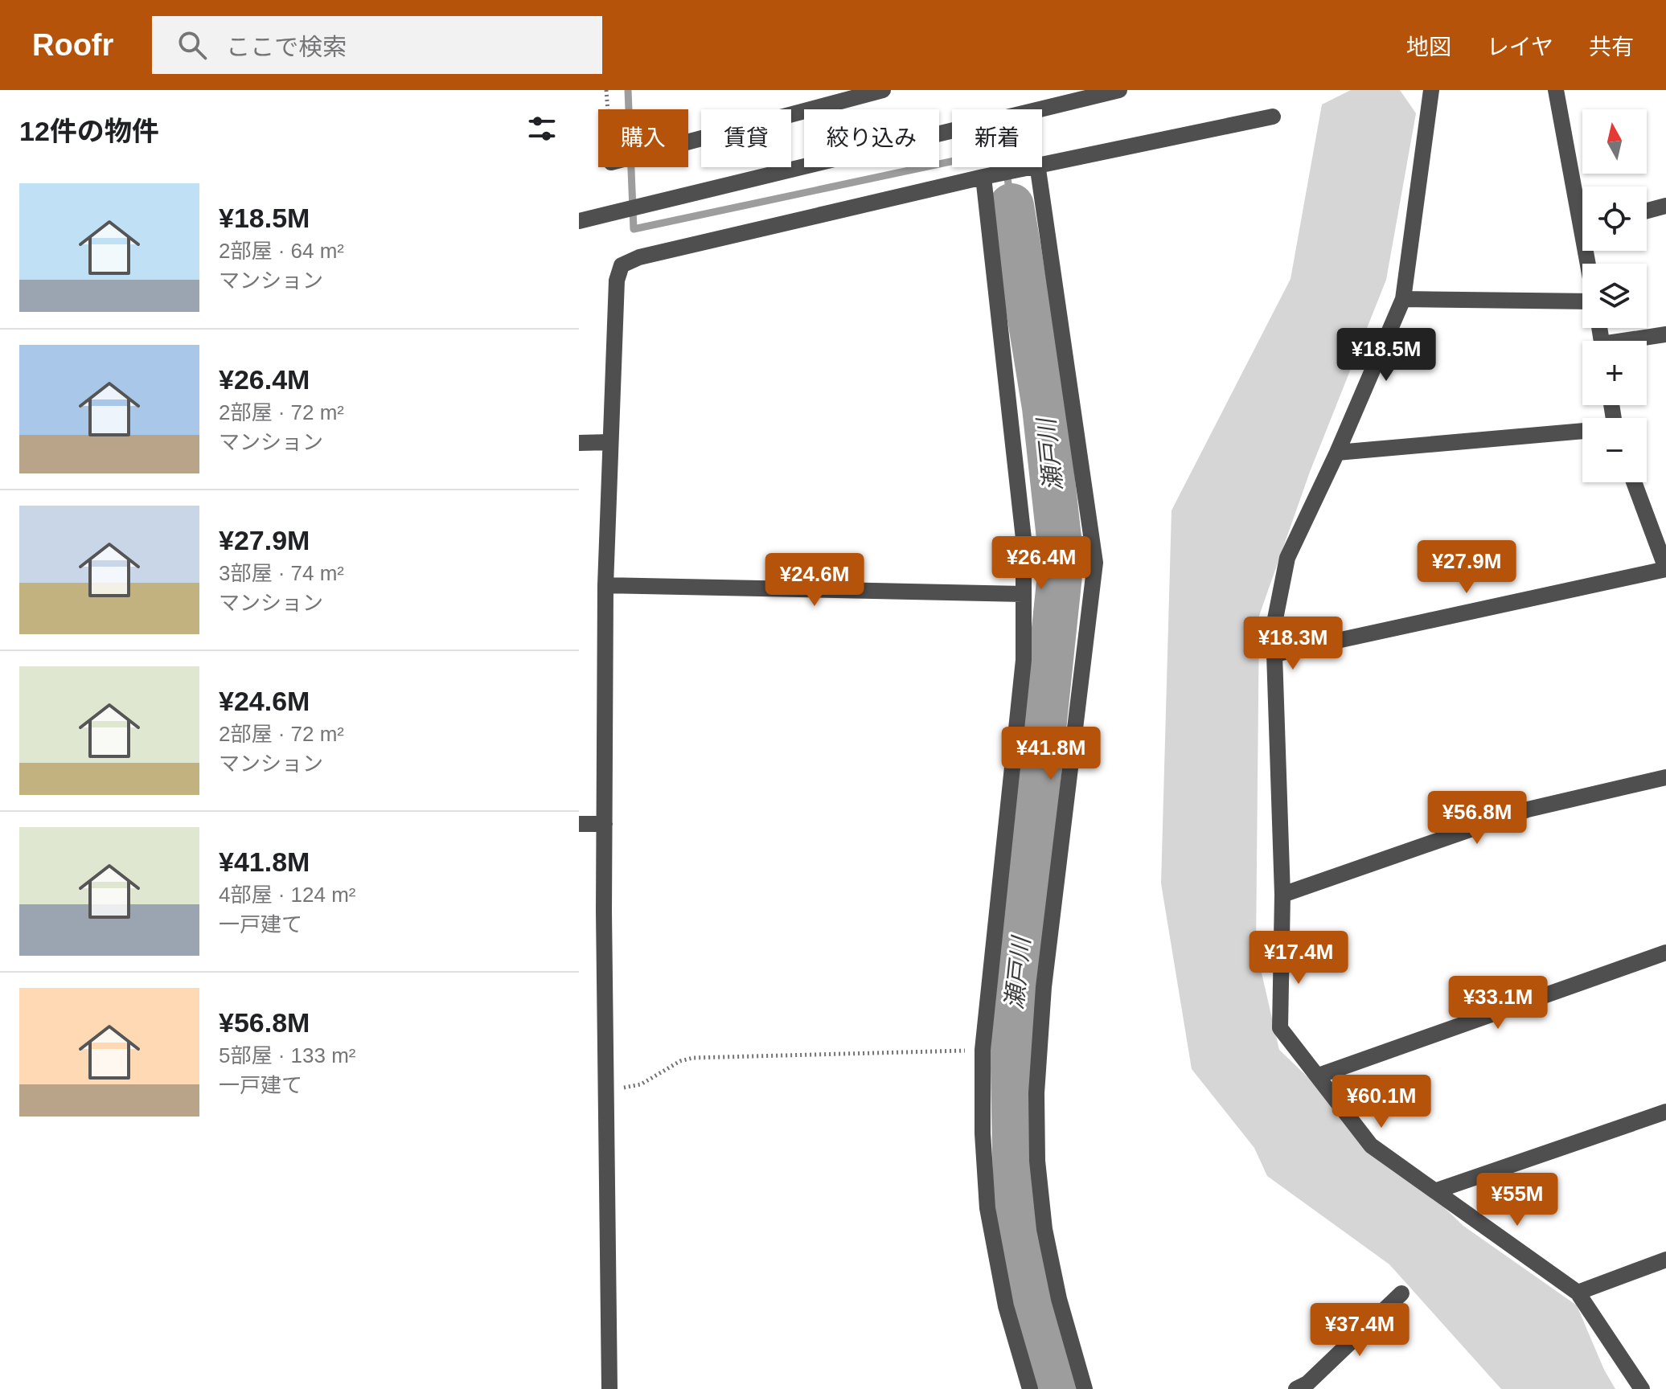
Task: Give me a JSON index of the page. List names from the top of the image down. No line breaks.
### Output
{"water":["瀬戸川"],"north":"top","page":{"header":"Roofr","search":"ここで検索","nav":["地図","レイヤ","共有"],"heading":"12件の物件","map_buttons":["+","−"],"chip":["購入","賃貸","絞り込み","新着"],"list":[{"name":"¥18.5M","note":"2部屋 · 64 m² · マンション"},{"name":"¥26.4M","note":"2部屋 · 72 m² · マンション"},{"name":"¥27.9M","note":"3部屋 · 74 m² · マンション"},{"name":"¥24.6M","note":"2部屋 · 72 m² · マンション"},{"name":"¥41.8M","note":"4部屋 · 124 m² · 一戸建て"},{"name":"¥56.8M","note":"5部屋 · 133 m² · 一戸建て"}],"price":["¥18.5M","¥26.4M","¥27.9M","¥24.6M","¥18.3M","¥41.8M","¥56.8M","¥17.4M","¥33.1M","¥60.1M","¥55M","¥37.4M"]}}
